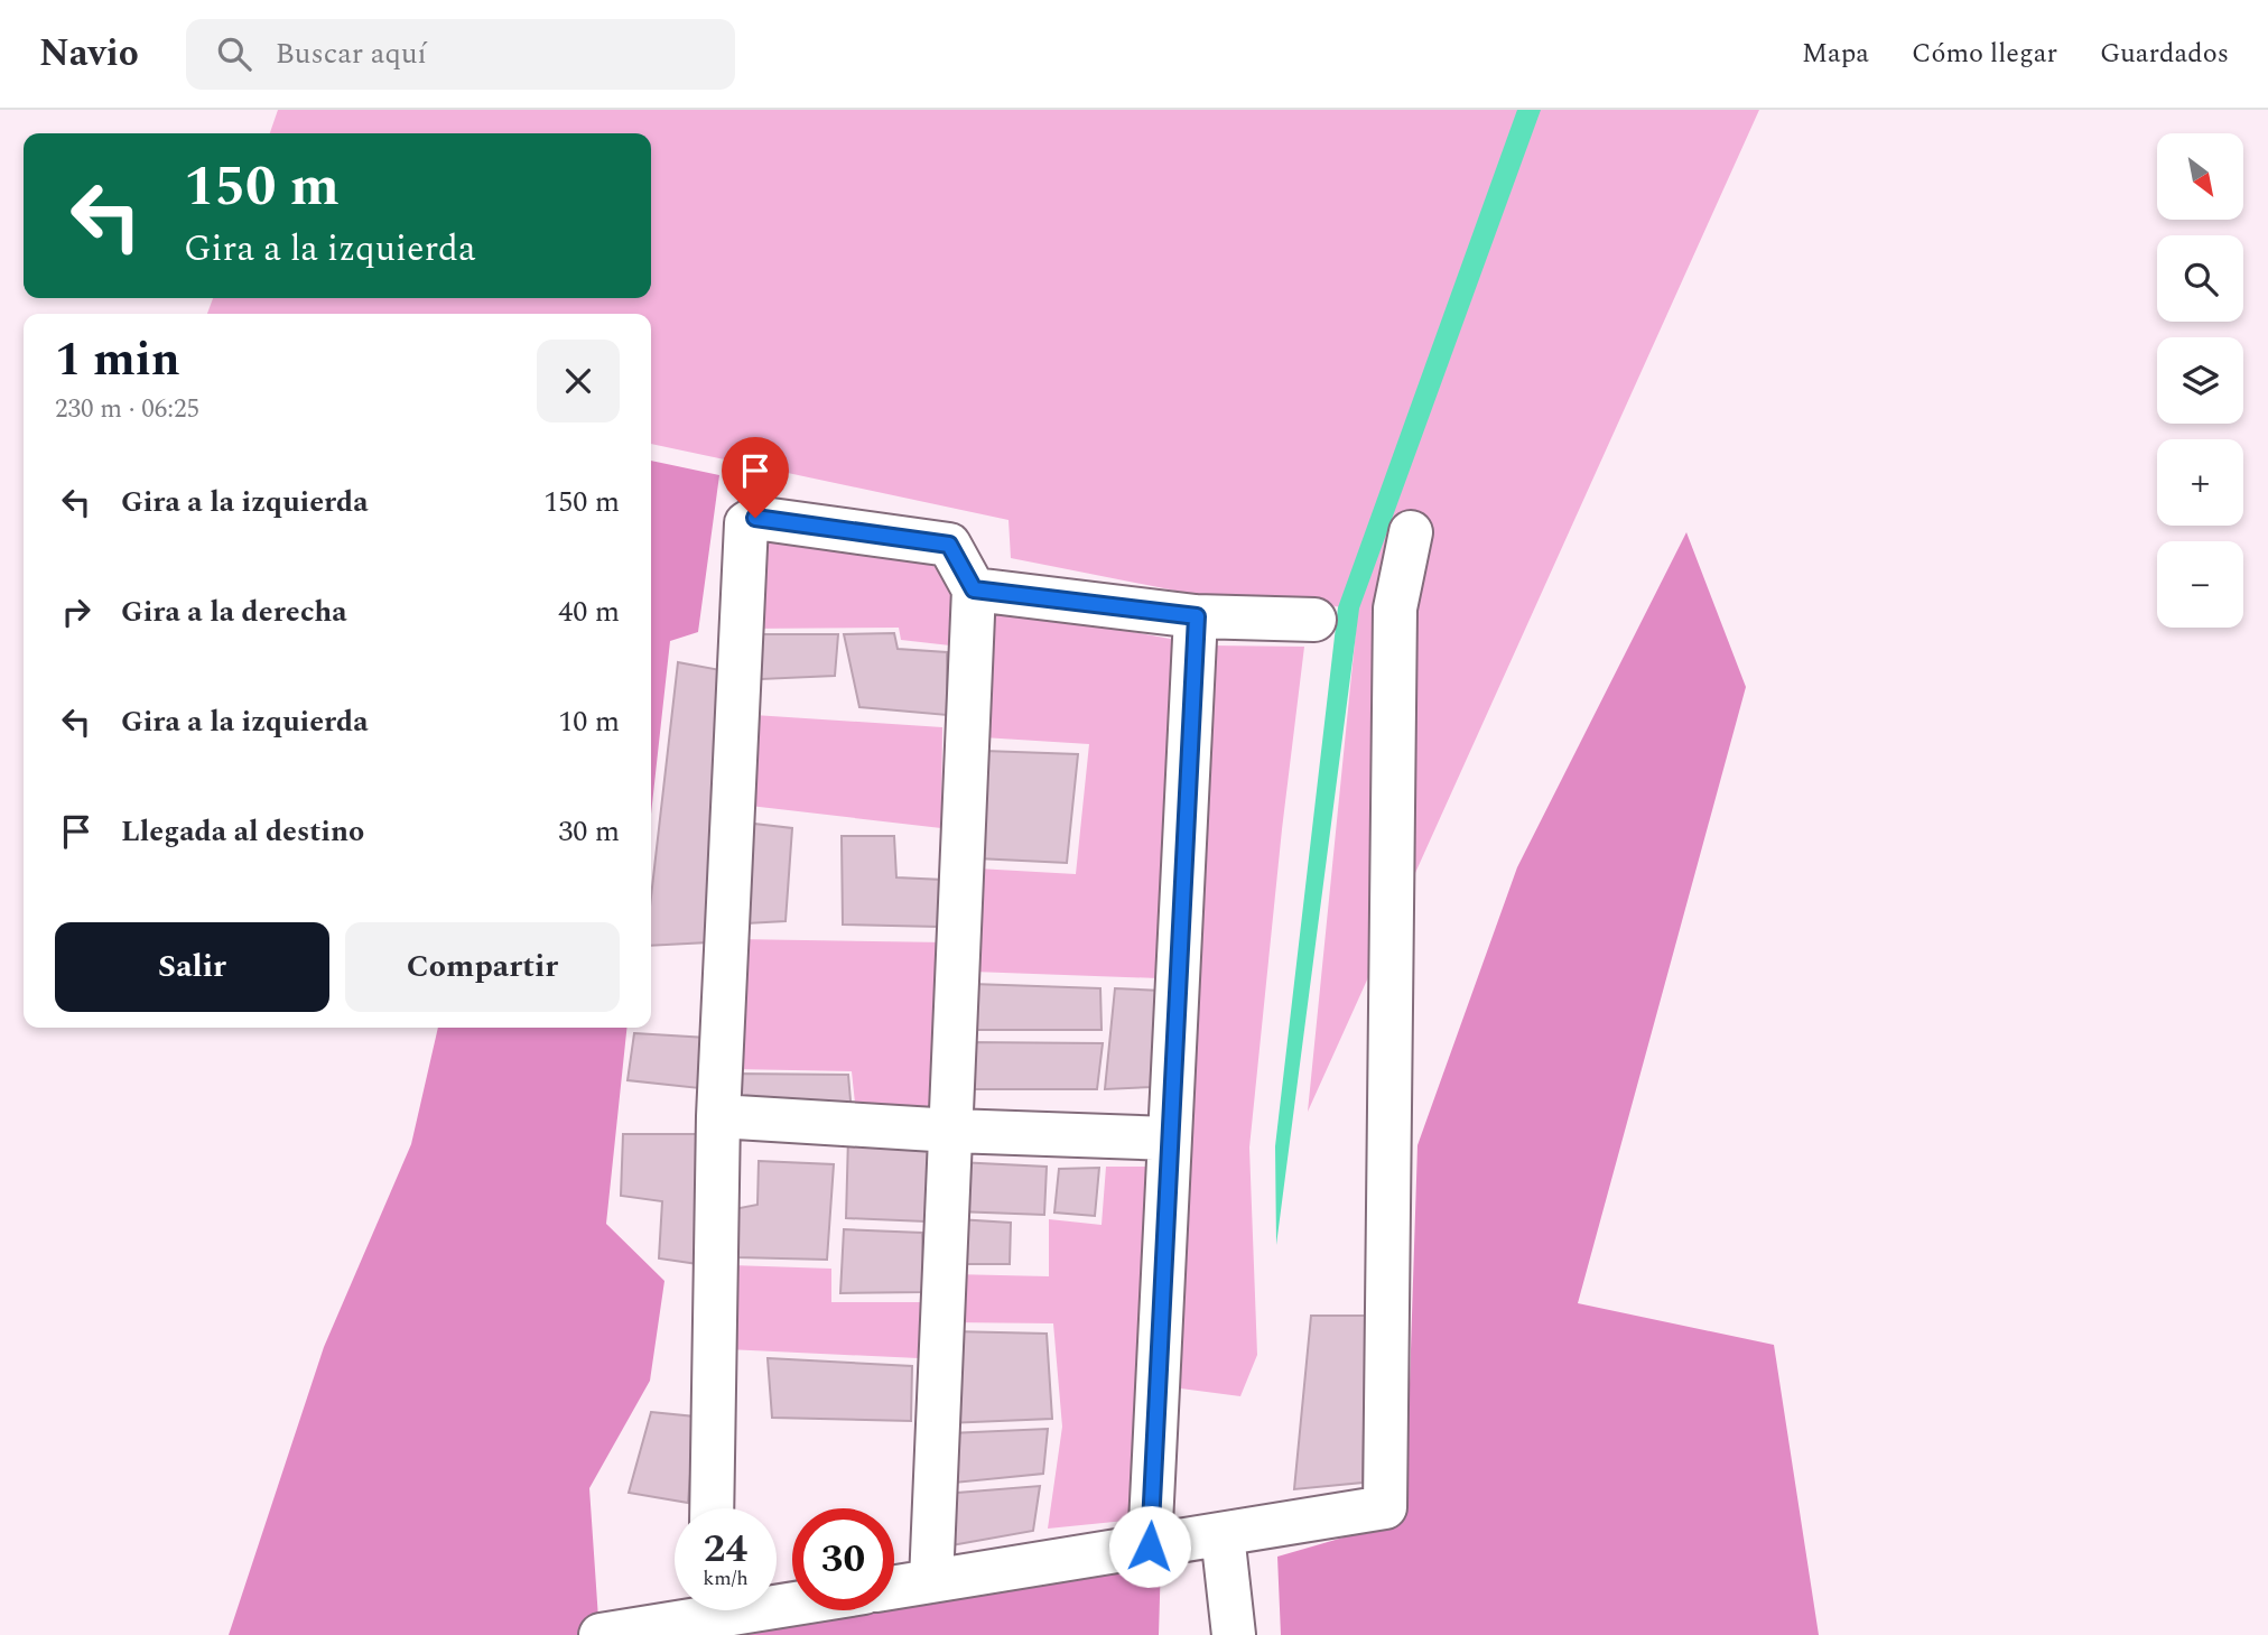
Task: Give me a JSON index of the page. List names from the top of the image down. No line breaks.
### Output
{"north":"bottom right","page":{"header":"Navio","search":"Buscar aquí","nav":["Mapa","Cómo llegar","Guardados"],"map_buttons":["+","−"],"turn":["150 m","Gira a la izquierda"],"heading":["1 min","230 m · 06:25"],"list":[{"name":"Gira a la izquierda","value":"150 m"},{"name":"Gira a la derecha","value":"40 m"},{"name":"Gira a la izquierda","value":"10 m"},{"name":"Llegada al destino","value":"30 m"}],"buttons":["Salir","Compartir"],"speed":"24 km/h","limit":"30"}}
